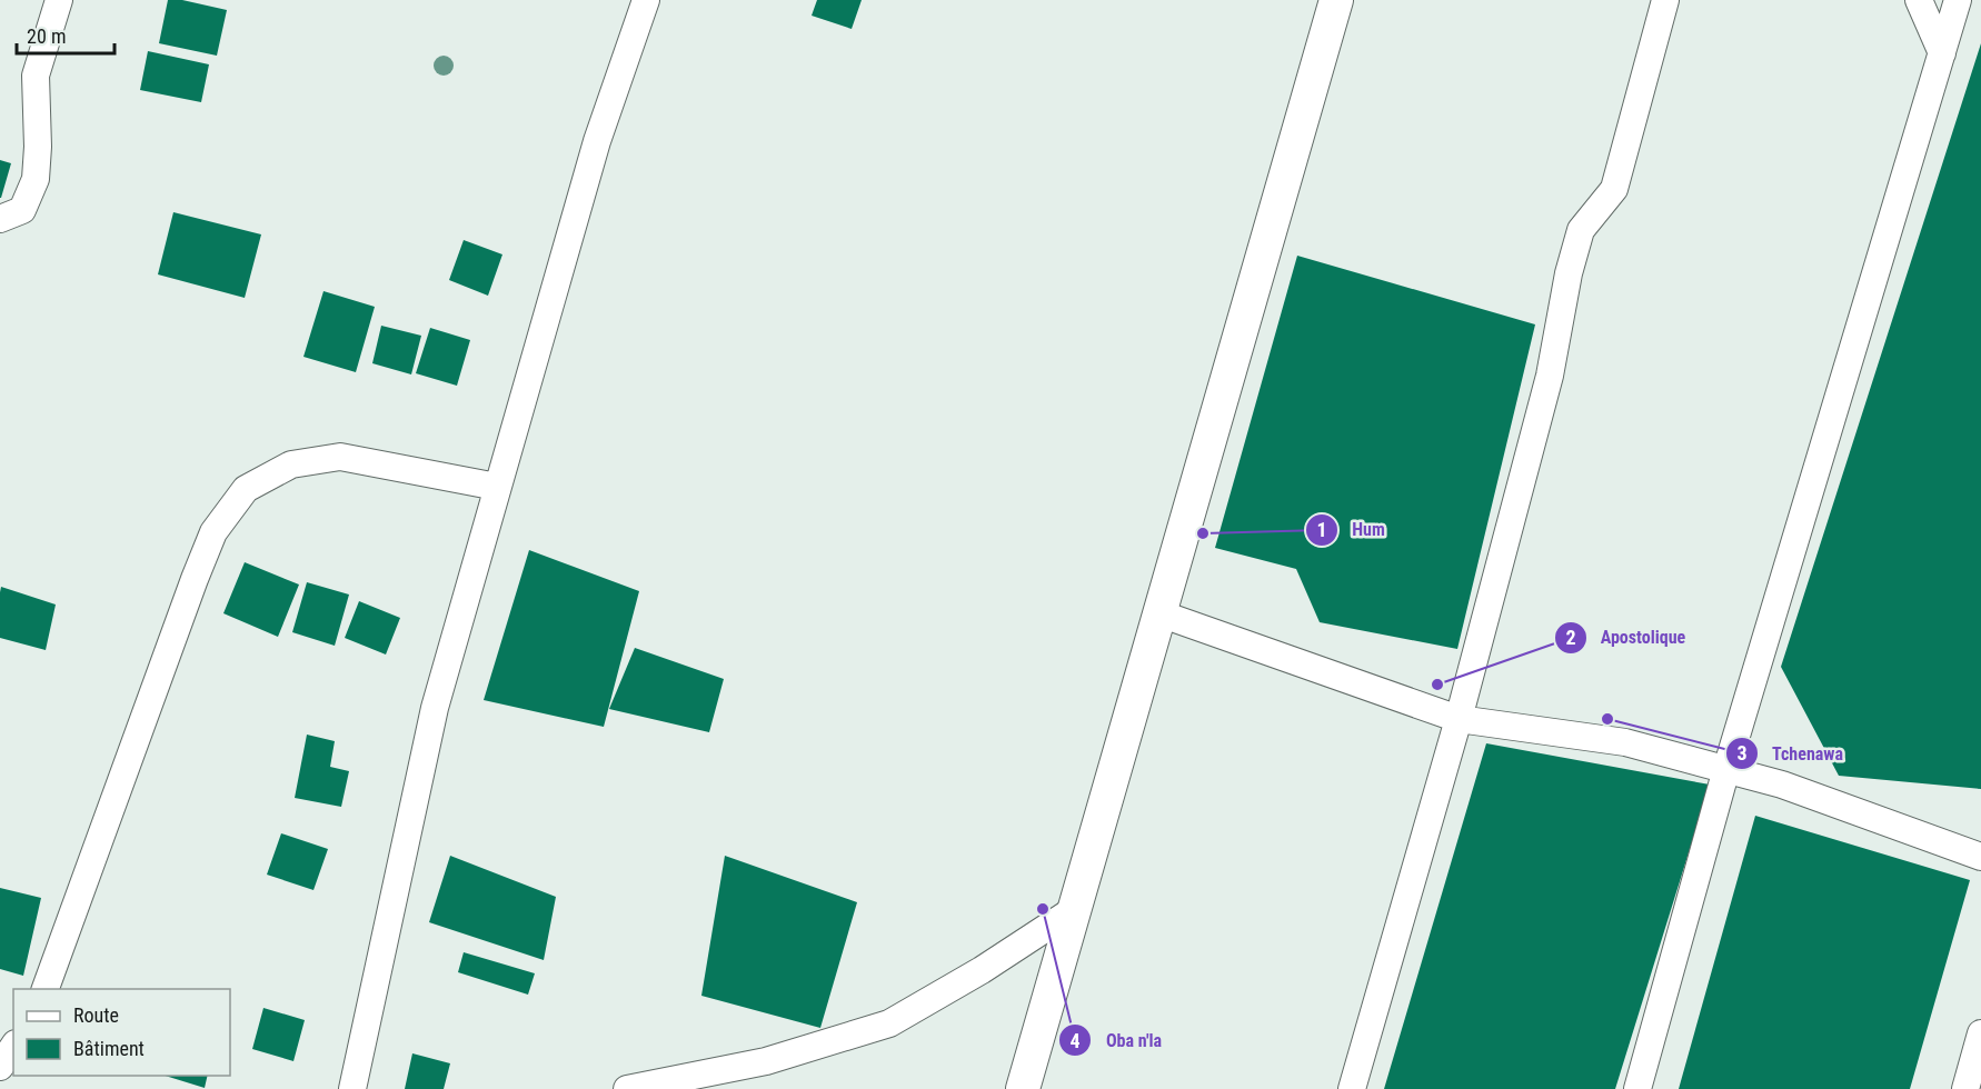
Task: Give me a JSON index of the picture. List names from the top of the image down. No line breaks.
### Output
{"places":["Hum","Apostolique","Tchenawa","Oba n'la"],"legend":["Route","Bâtiment"],"scale_bar":"20 m"}
